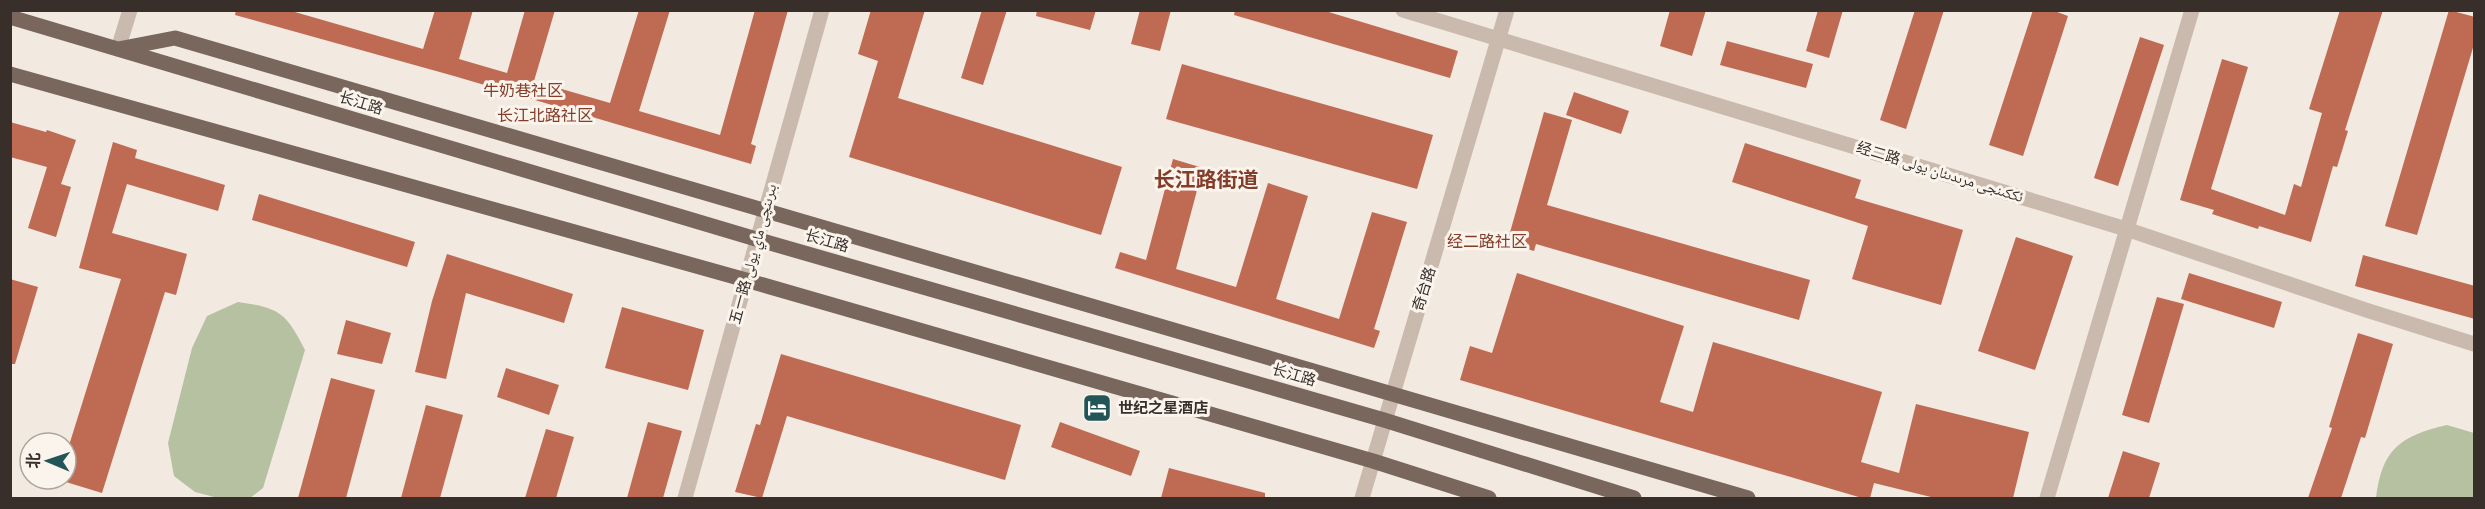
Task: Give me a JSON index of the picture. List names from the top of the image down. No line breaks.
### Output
{"streets":{"main road":["长江路"],"street":["经二路 ئككىنجى مرىدىئان يولى","五一路 بىرىنچى ماي يولى","奇台路"]},"crossings":[["长江路","五一路 بىرىنچى ماي يولى"],["长江路","奇台路"],["经二路 ئككىنجى مرىدىئان يولى","奇台路"]],"districts":["牛奶巷社区","长江北路社区","长江路街道","经二路社区"],"places":{"hotel":["世纪之星酒店"]},"north":"left"}
